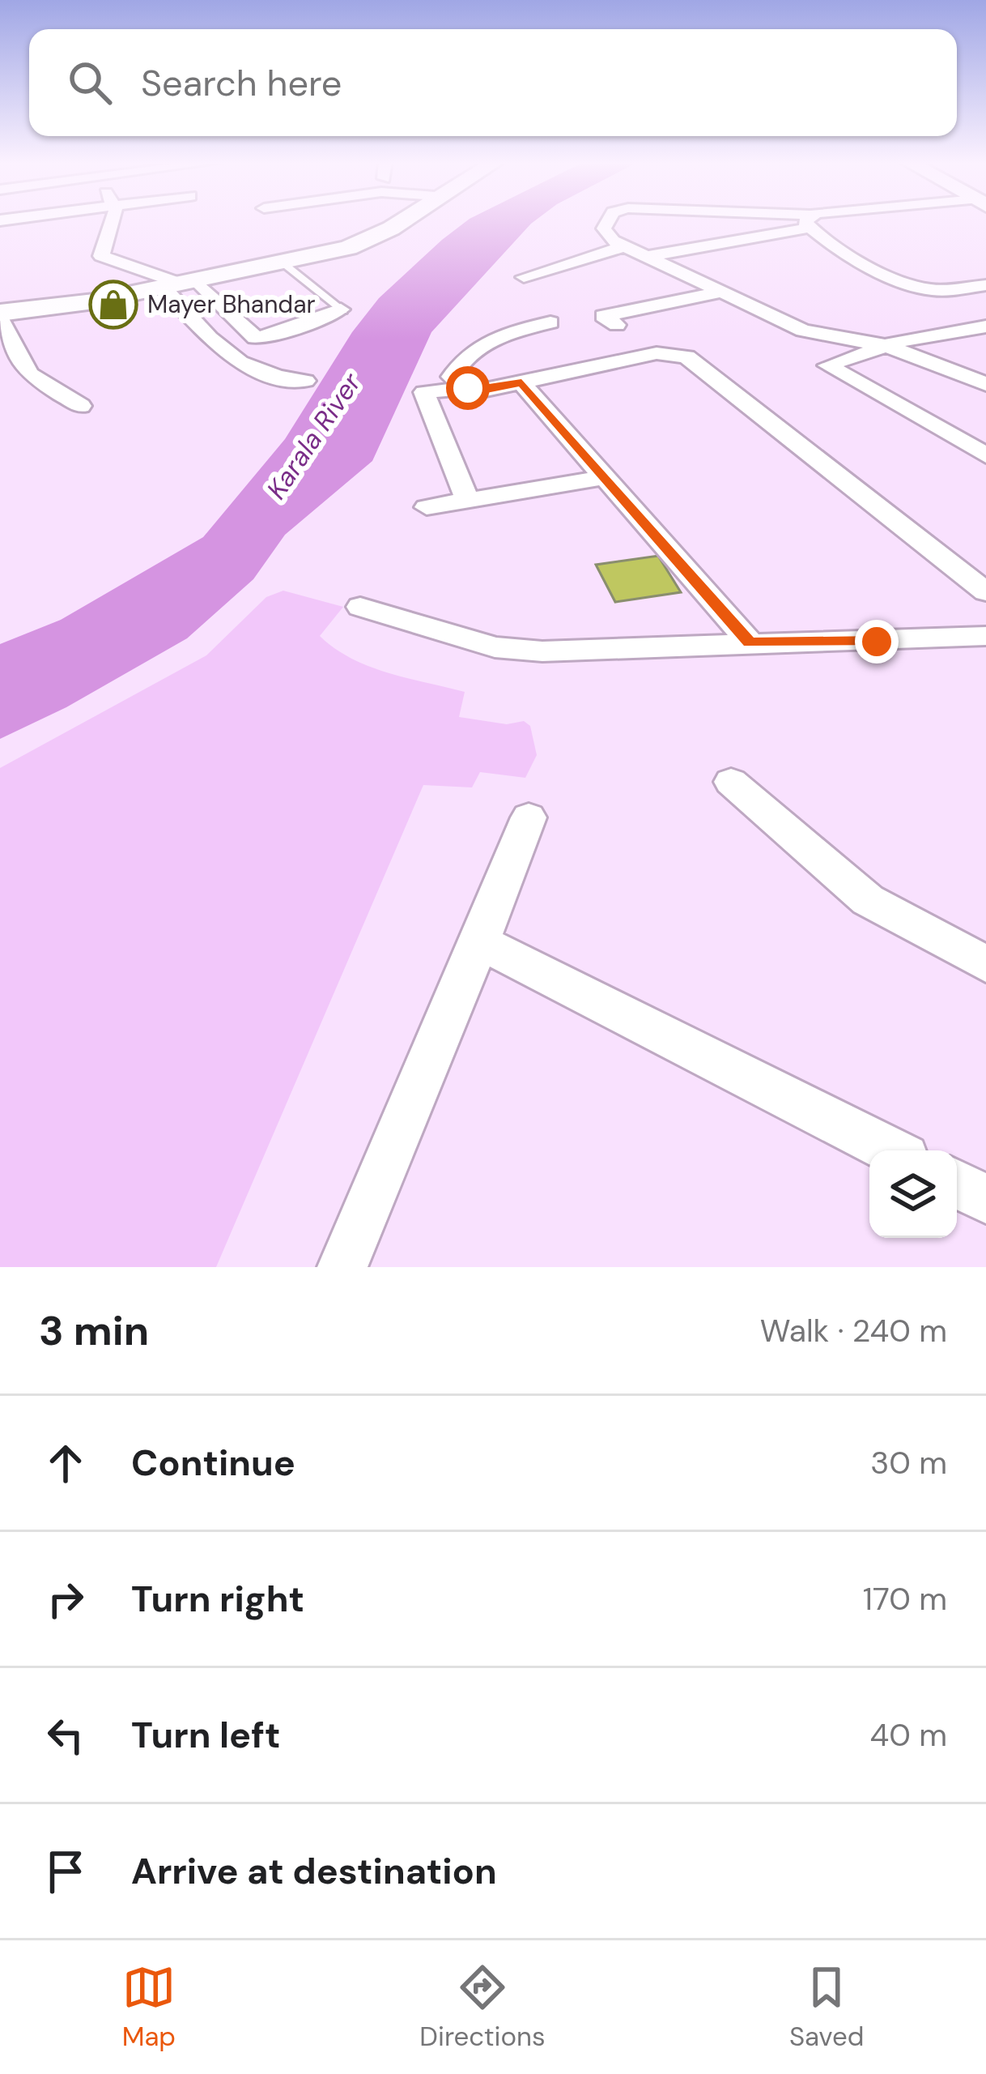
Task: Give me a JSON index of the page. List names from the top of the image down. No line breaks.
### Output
{"water":["Karala River"],"places":{"shop":["Mayer Bhandar"]},"page":{"search":"Search here","heading":["3 min","Walk · 240 m"],"list":[["Continue","30 m"],["Turn right","170 m"],["Turn left","40 m"],"Arrive at destination"],"nav":["Map","Directions","Saved"]}}
